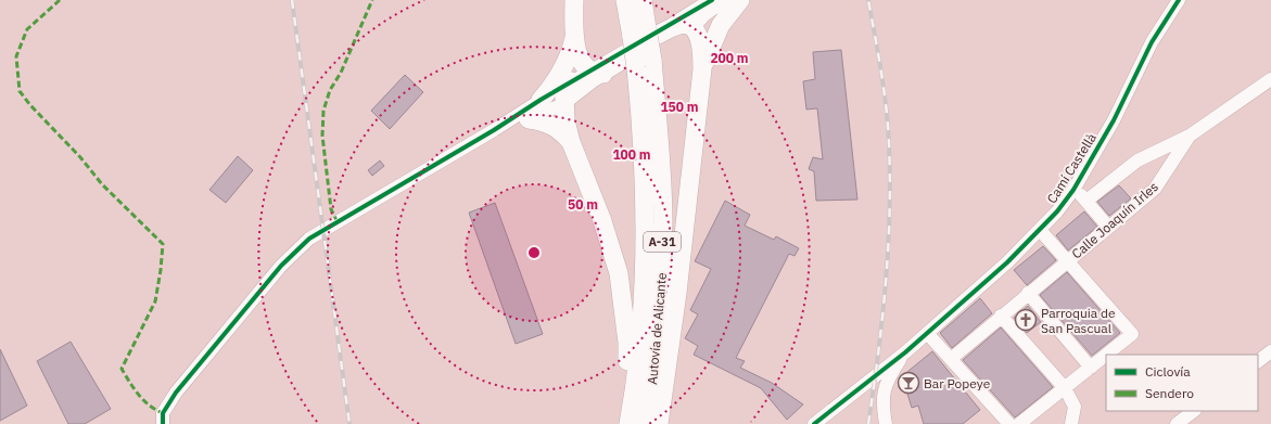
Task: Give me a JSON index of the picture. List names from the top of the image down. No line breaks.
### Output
{"streets":{"highway":["A-31","Autovía de Alicante"],"street":["Camí Castellà","Calle Joaquín Irles"]},"places":{"church":["Parroquia de San Pascual"],"bar":["Bar Popeye"]},"legend":["Ciclovía","Sendero"],"rings":["200 m","150 m","100 m","50 m"]}
